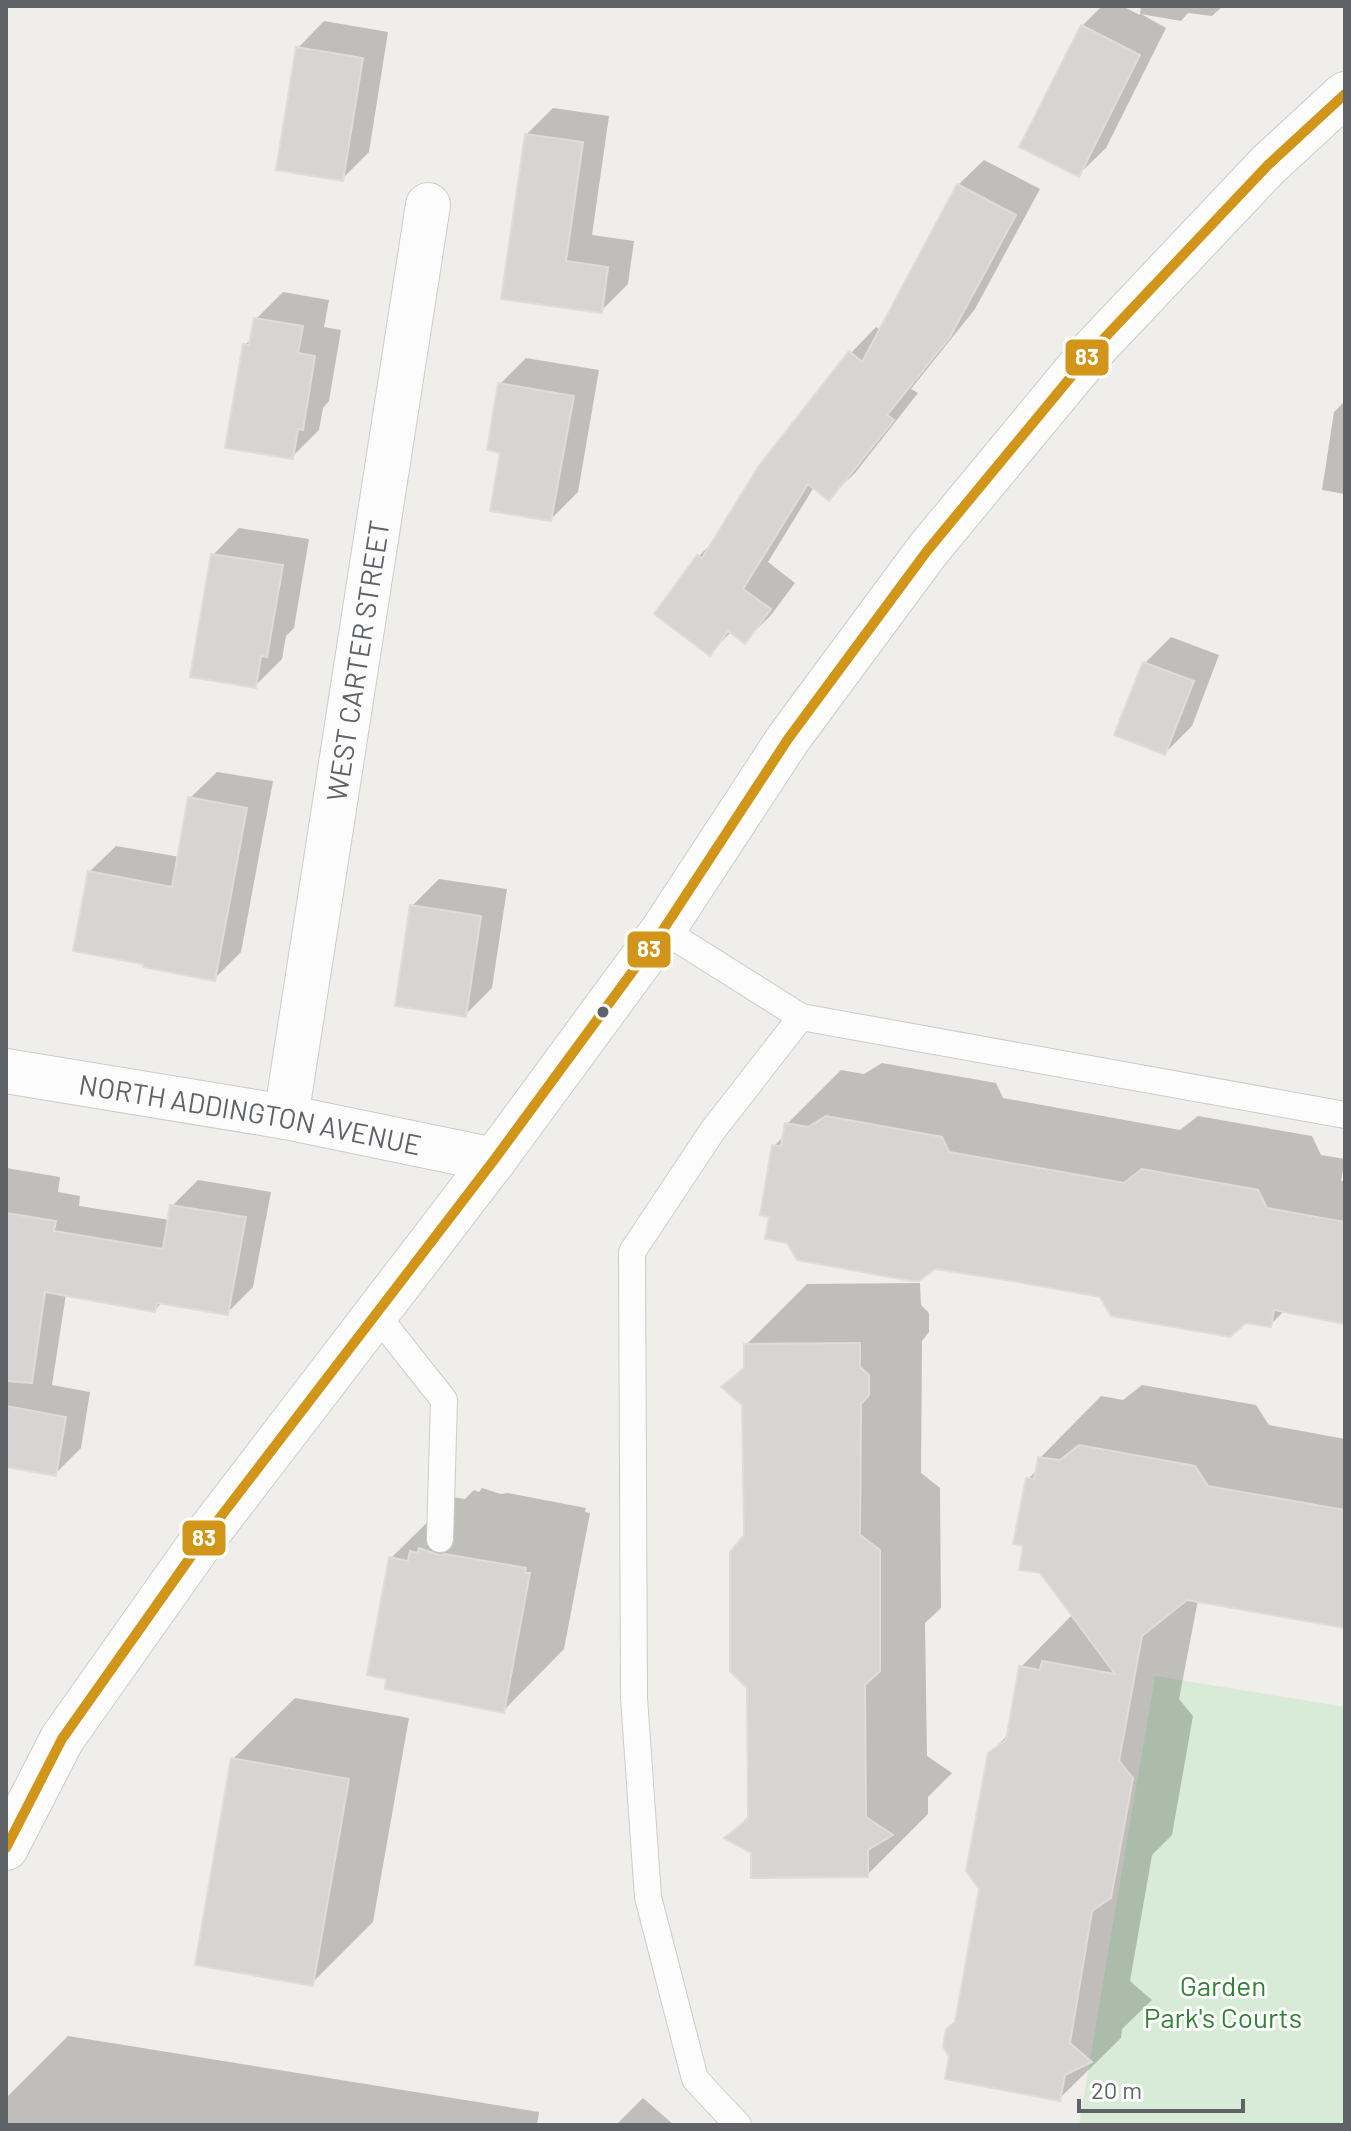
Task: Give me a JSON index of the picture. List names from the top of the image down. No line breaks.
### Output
{"streets":{"street":["WEST CARTER STREET","NORTH ADDINGTON AVENUE"]},"crossings":[["WEST CARTER STREET","NORTH ADDINGTON AVENUE"]],"parks":["Garden Park's Courts"],"lines":["transit line 83"],"scale_bar":"20 m"}
